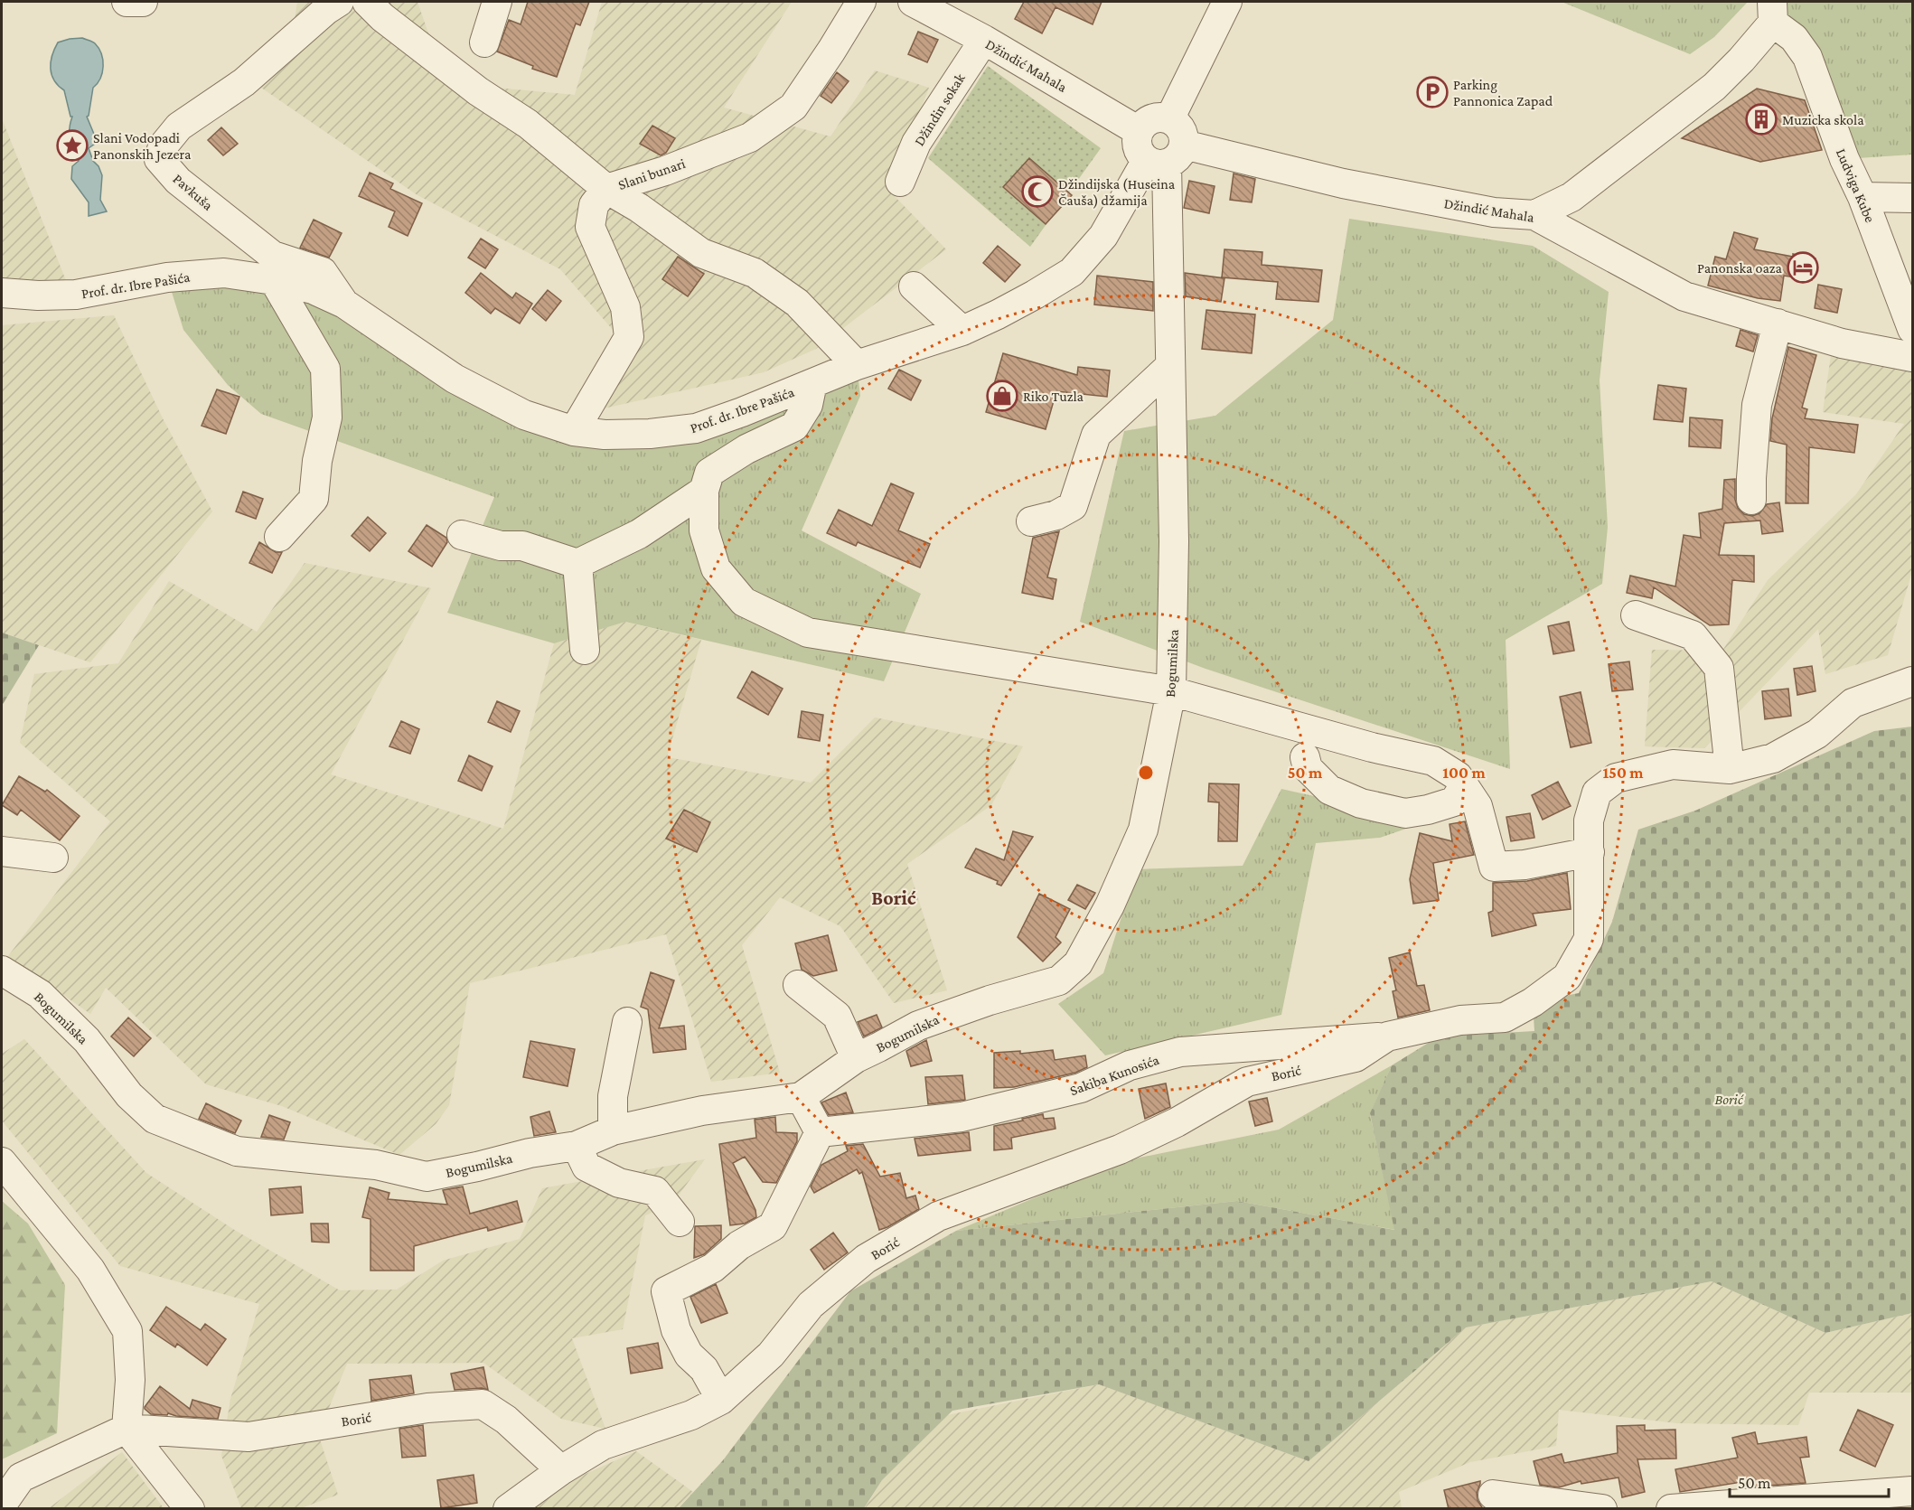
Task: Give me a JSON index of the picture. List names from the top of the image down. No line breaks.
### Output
{"streets":{"street":["Džindić Mahala","Džindin sokak","Slani bunari","Ludviga Kube","Pavkuša","Prof. dr. Ibre Pašića","Bogumilska","Borić","Sakiba Kunosića"]},"crossings":[["Džindić Mahala","Džindin sokak"],["Džindić Mahala","Ludviga Kube"],["Džindić Mahala","Prof. dr. Ibre Pašića"],["Džindić Mahala","Bogumilska"],["Slani bunari","Prof. dr. Ibre Pašića"],["Pavkuša","Prof. dr. Ibre Pašića"],["Prof. dr. Ibre Pašića","Bogumilska"],["Borić","Sakiba Kunosića"]],"districts":["Borić"],"parks":["Borić"],"places":{"parking":["Parking Pannonica Zapad"],"building":["Muzicka skola"],"place":["Slani Vodopadi Panonskih Jezera"],"mosque":["Džindijska (Huseina Čauša) džamija"],"hotel":["Panonska oaza"],"shop":["Riko Tuzla"]},"scale_bar":"50 m","rings":["50 m","100 m","150 m"]}
